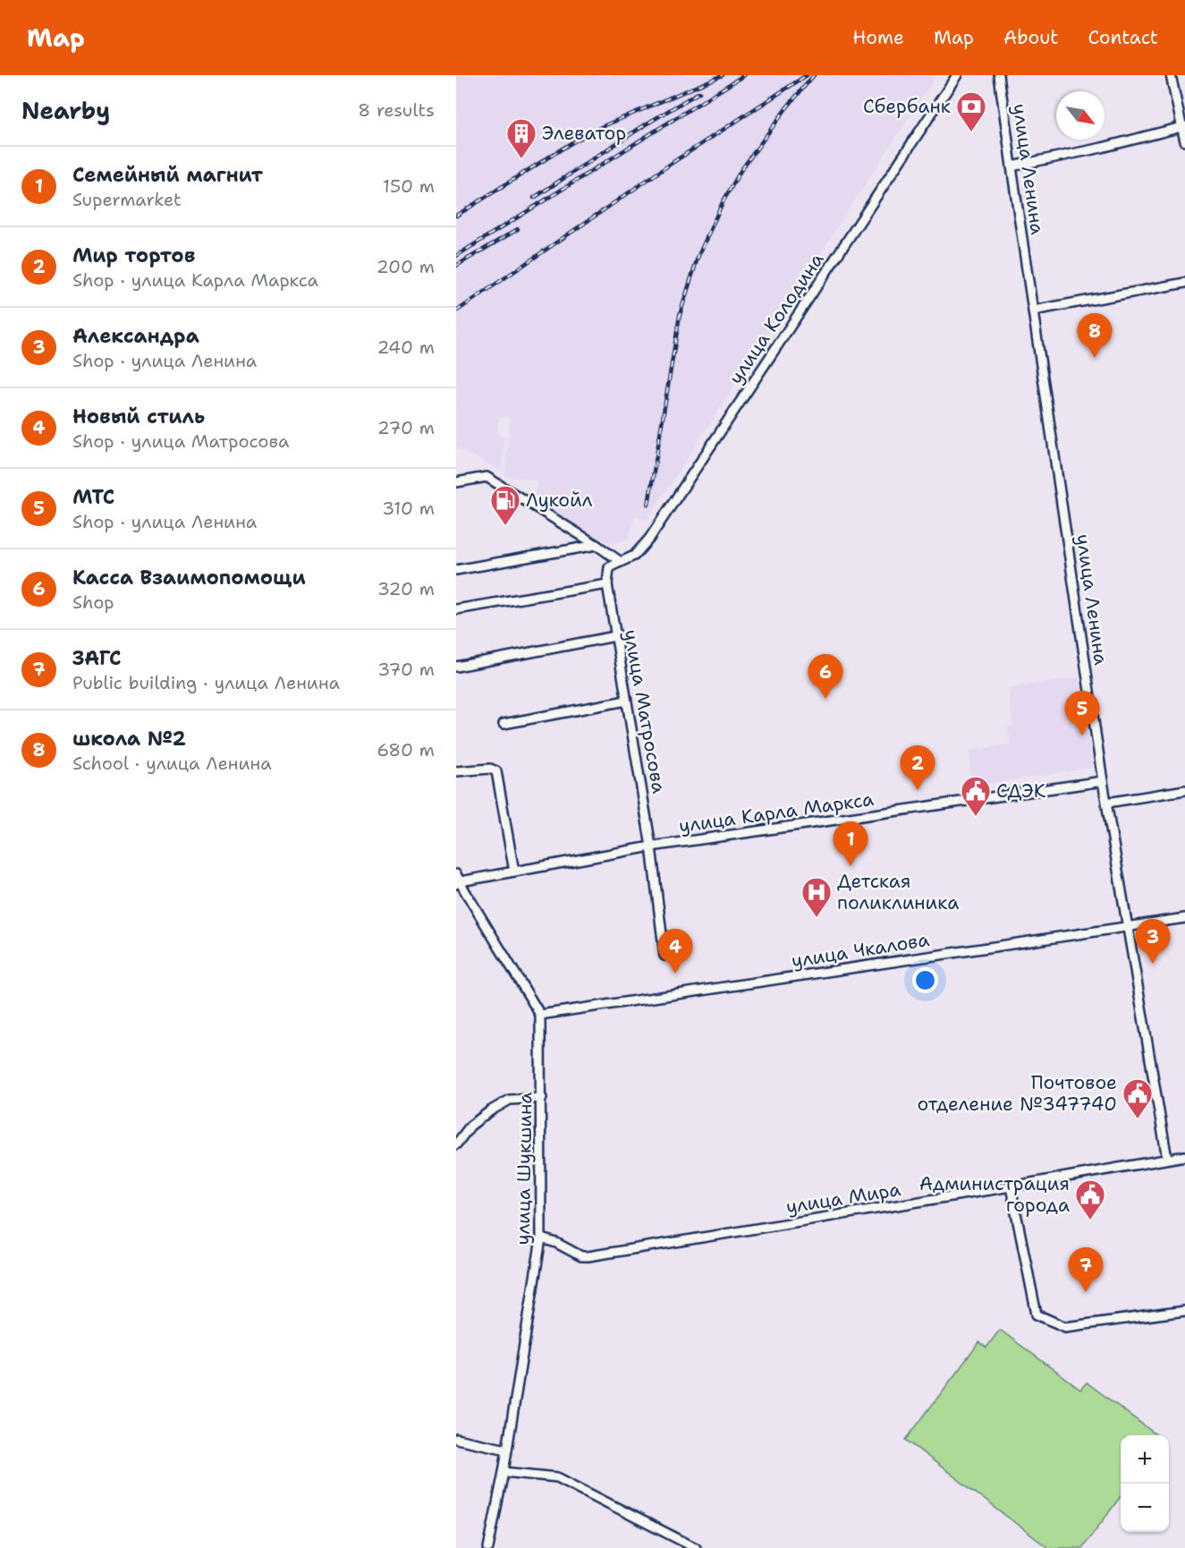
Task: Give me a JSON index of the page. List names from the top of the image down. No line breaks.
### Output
{"streets":{"street":["улица Ленина","улица Колодина","улица Матросова","улица Карла Маркса","улица Чкалова","улица Шукшина","улица Мира"]},"crossings":[["улица Ленина","улица Карла Маркса"],["улица Ленина","улица Чкалова"],["улица Ленина","улица Мира"],["улица Колодина","улица Матросова"],["улица Матросова","улица Карла Маркса"],["улица Карла Маркса","улица Шукшина"],["улица Чкалова","улица Шукшина"],["улица Шукшина","улица Мира"]],"places":{"bank":["Сбербанк"],"building":["Элеватор"],"fuel station":["Лукойл"],"public building":["СДЭК","Почтовое отделение №347740","Администрация города"],"hospital":["Детская поликлиника"]},"north":"bottom right","page":{"header":"Map","nav":["Home","Map","About","Contact"],"heading":["Nearby","8 results"],"list":[{"mark":"1","name":"Семейный магнит","note":"Supermarket","value":"150 m"},{"mark":"2","name":"Мир тортов","note":"Shop · улица Карла Маркса","value":"200 m"},{"mark":"3","name":"Александра","note":"Shop · улица Ленина","value":"240 m"},{"mark":"4","name":"Новый стиль","note":"Shop · улица Матросова","value":"270 m"},{"mark":"5","name":"МТС","note":"Shop · улица Ленина","value":"310 m"},{"mark":"6","name":"Касса Взаимопомощи","note":"Shop","value":"320 m"},{"mark":"7","name":"ЗАГС","note":"Public building · улица Ленина","value":"370 m"},{"mark":"8","name":"школа №2","note":"School · улица Ленина","value":"680 m"}],"pins":["8","6","5","2","1","3","4","7"],"map_buttons":["+","−"]}}
